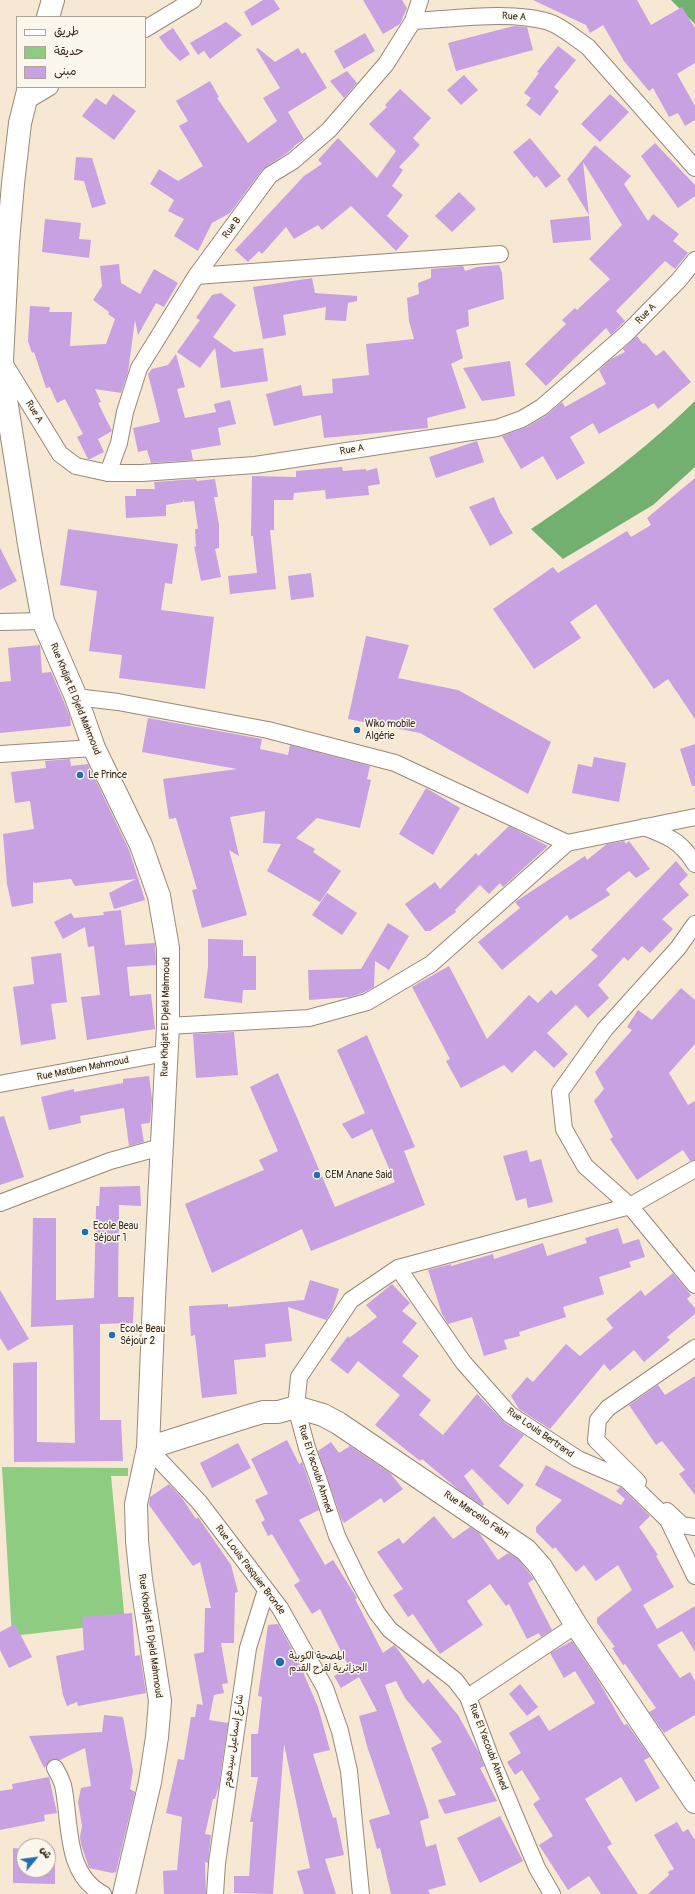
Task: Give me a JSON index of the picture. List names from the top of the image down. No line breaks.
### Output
{"streets":{"street":["Rue A","Rue B","Rue Khdjat El Djeld Mahmoud","Rue Matiben Mahmoud","Rue Louis Bertrand","Rue El Yacoubi Ahmed","Rue Marcello Fabri","Rue Louis Pasquier Bronde","Rue Khodjat El Djeld Mahmoud","شارع إسماعيل سيدهوم"]},"crossings":[["Rue A","Rue B"],["Rue A","Rue Khdjat El Djeld Mahmoud"],["Rue Khdjat El Djeld Mahmoud","Rue Matiben Mahmoud"],["Rue Khdjat El Djeld Mahmoud","Rue Louis Pasquier Bronde"],["Rue Khdjat El Djeld Mahmoud","Rue Khodjat El Djeld Mahmoud"],["Rue El Yacoubi Ahmed","Rue Marcello Fabri"],["Rue Louis Pasquier Bronde","Rue Khodjat El Djeld Mahmoud"],["Rue Louis Pasquier Bronde","شارع إسماعيل سيدهوم"]],"places":["Wiko mobile Algérie","Le Prince","CEM Anane Said","Ecole Beau Séjour 1","Ecole Beau Séjour 2","المصحة الكوبية الجزائرية لقرح القدم"],"legend":["طريق","حديقة","مبنى"],"north":"top right"}
